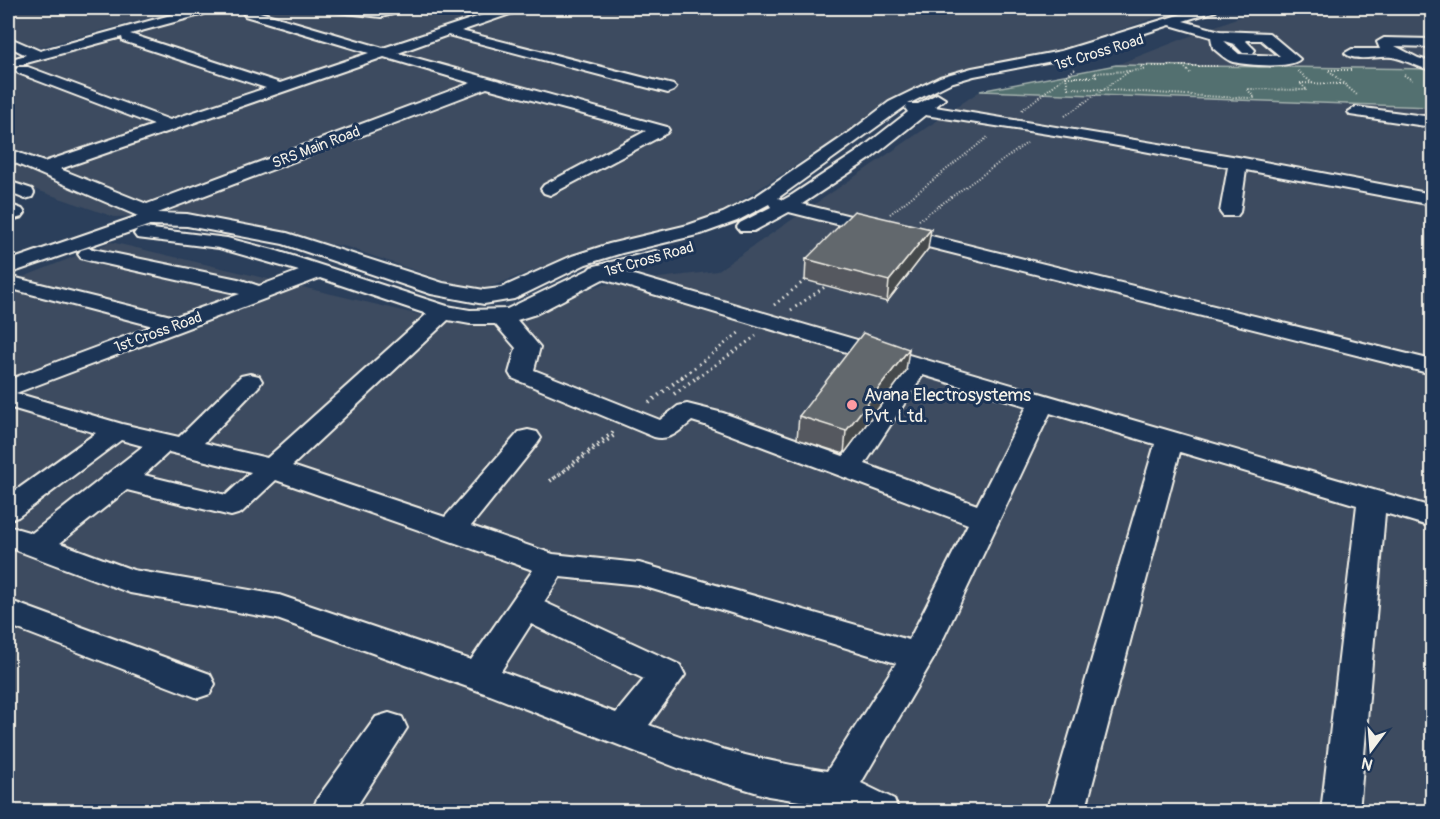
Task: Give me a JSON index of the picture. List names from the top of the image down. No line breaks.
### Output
{"streets":{"street":["1st Cross Road","SRS Main Road"]},"places":["Avana Electrosystems Pvt. Ltd."],"north":"bottom"}
